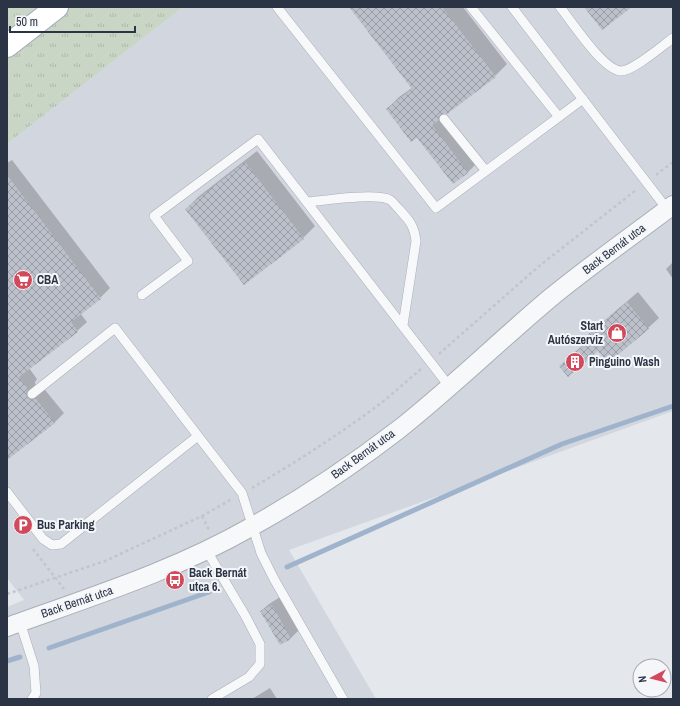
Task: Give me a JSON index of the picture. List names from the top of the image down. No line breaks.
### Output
{"streets":{"street":["Back Bernát utca"]},"places":{"supermarket":["CBA"],"shop":["Start Autószerviz"],"building":["Pinguino Wash"],"parking":["Bus Parking"],"bus stop":["Back Bernát utca 6."]},"scale_bar":"50 m","north":"left"}
